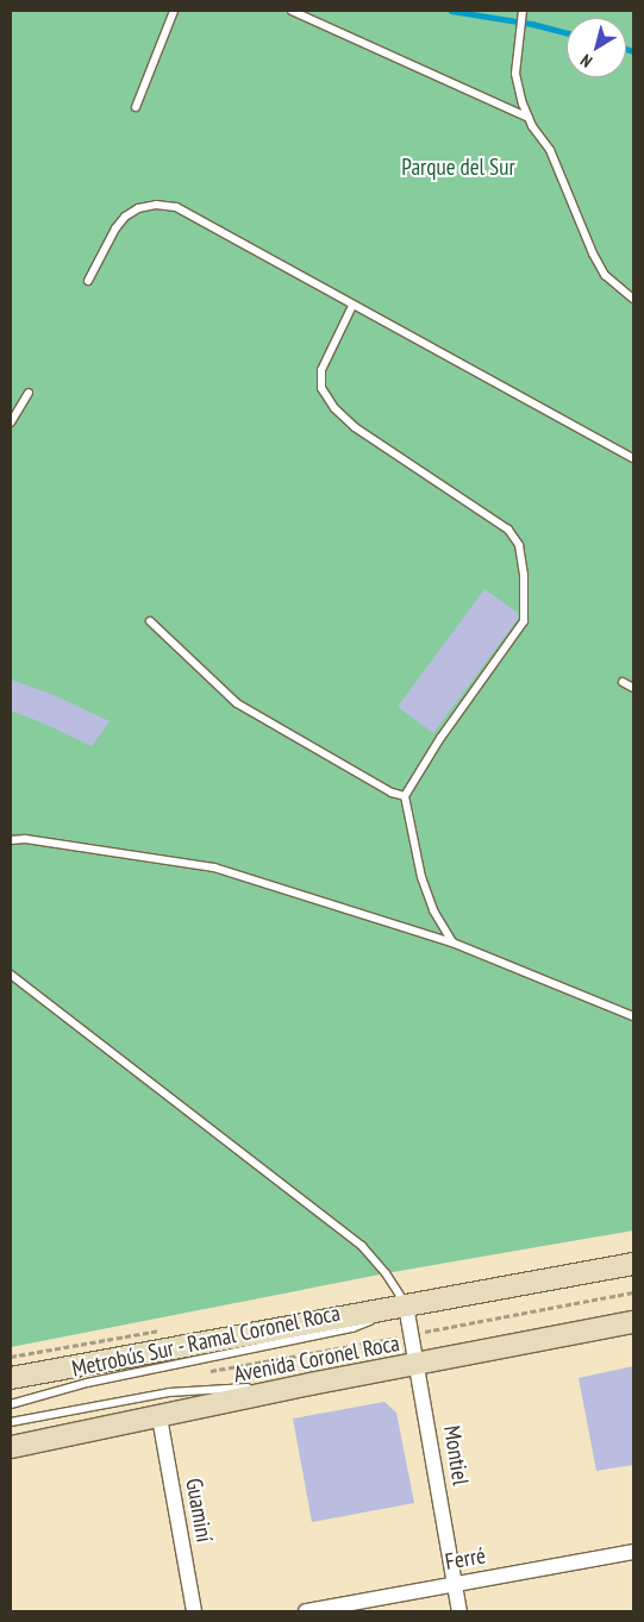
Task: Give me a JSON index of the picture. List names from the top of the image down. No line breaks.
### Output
{"streets":{"main road":["Avenida Coronel Roca"],"street":["Montiel","Guaminí","Ferré"],"lane":["Metrobús Sur - Ramal Coronel Roca"]},"crossings":[["Metrobús Sur - Ramal Coronel Roca","Avenida Coronel Roca"],["Metrobús Sur - Ramal Coronel Roca","Montiel"],["Avenida Coronel Roca","Montiel"],["Avenida Coronel Roca","Guaminí"],["Montiel","Ferré"]],"parks":["Parque del Sur"],"north":"bottom left"}
